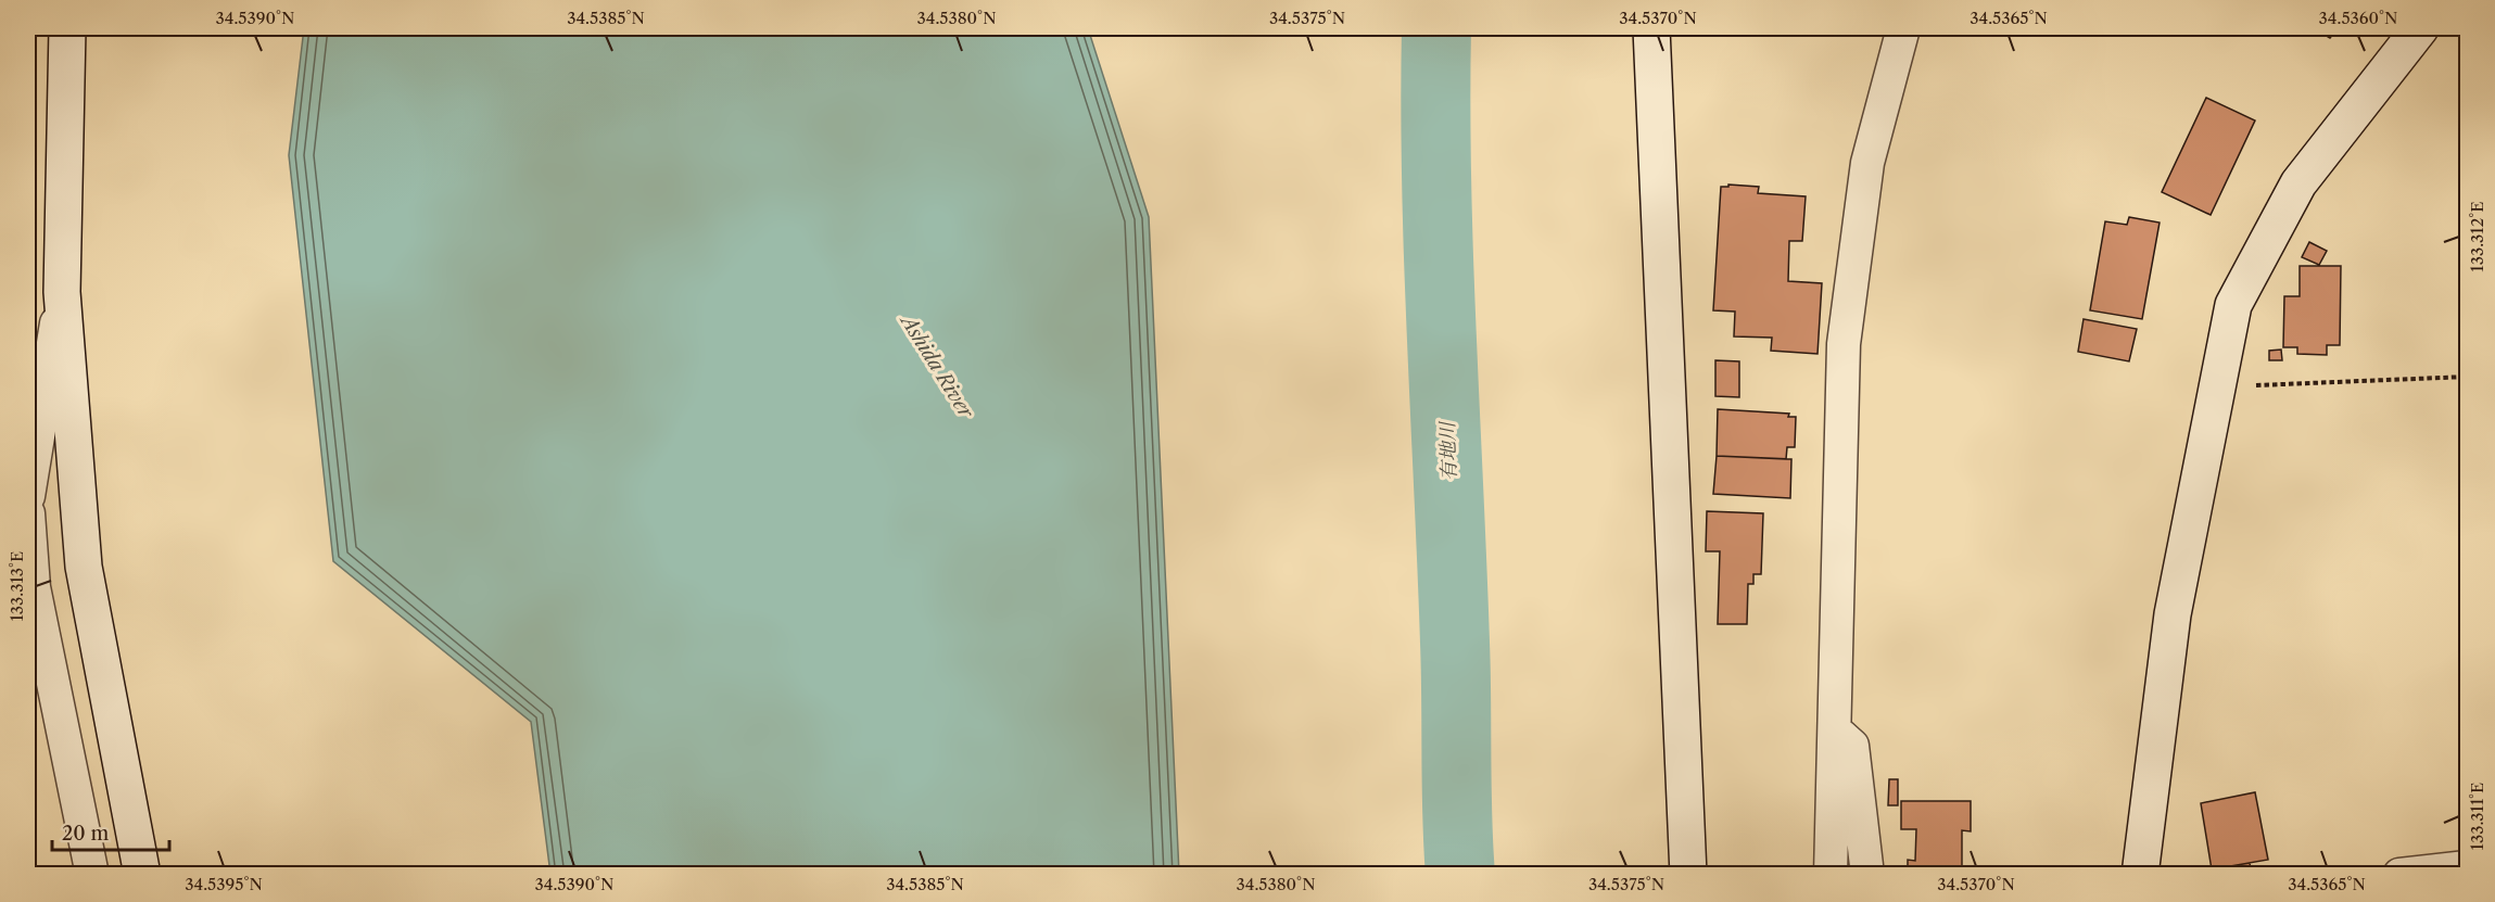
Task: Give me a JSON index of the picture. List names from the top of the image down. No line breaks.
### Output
{"water":["Ashida River","有地川"],"scale_bar":"20 m","coordinates":["34.5390°N","34.5385°N","34.5380°N","34.5375°N","34.5370°N","34.5365°N","34.5360°N","133.312°E","133.313°E","133.311°E","34.5395°N"]}
